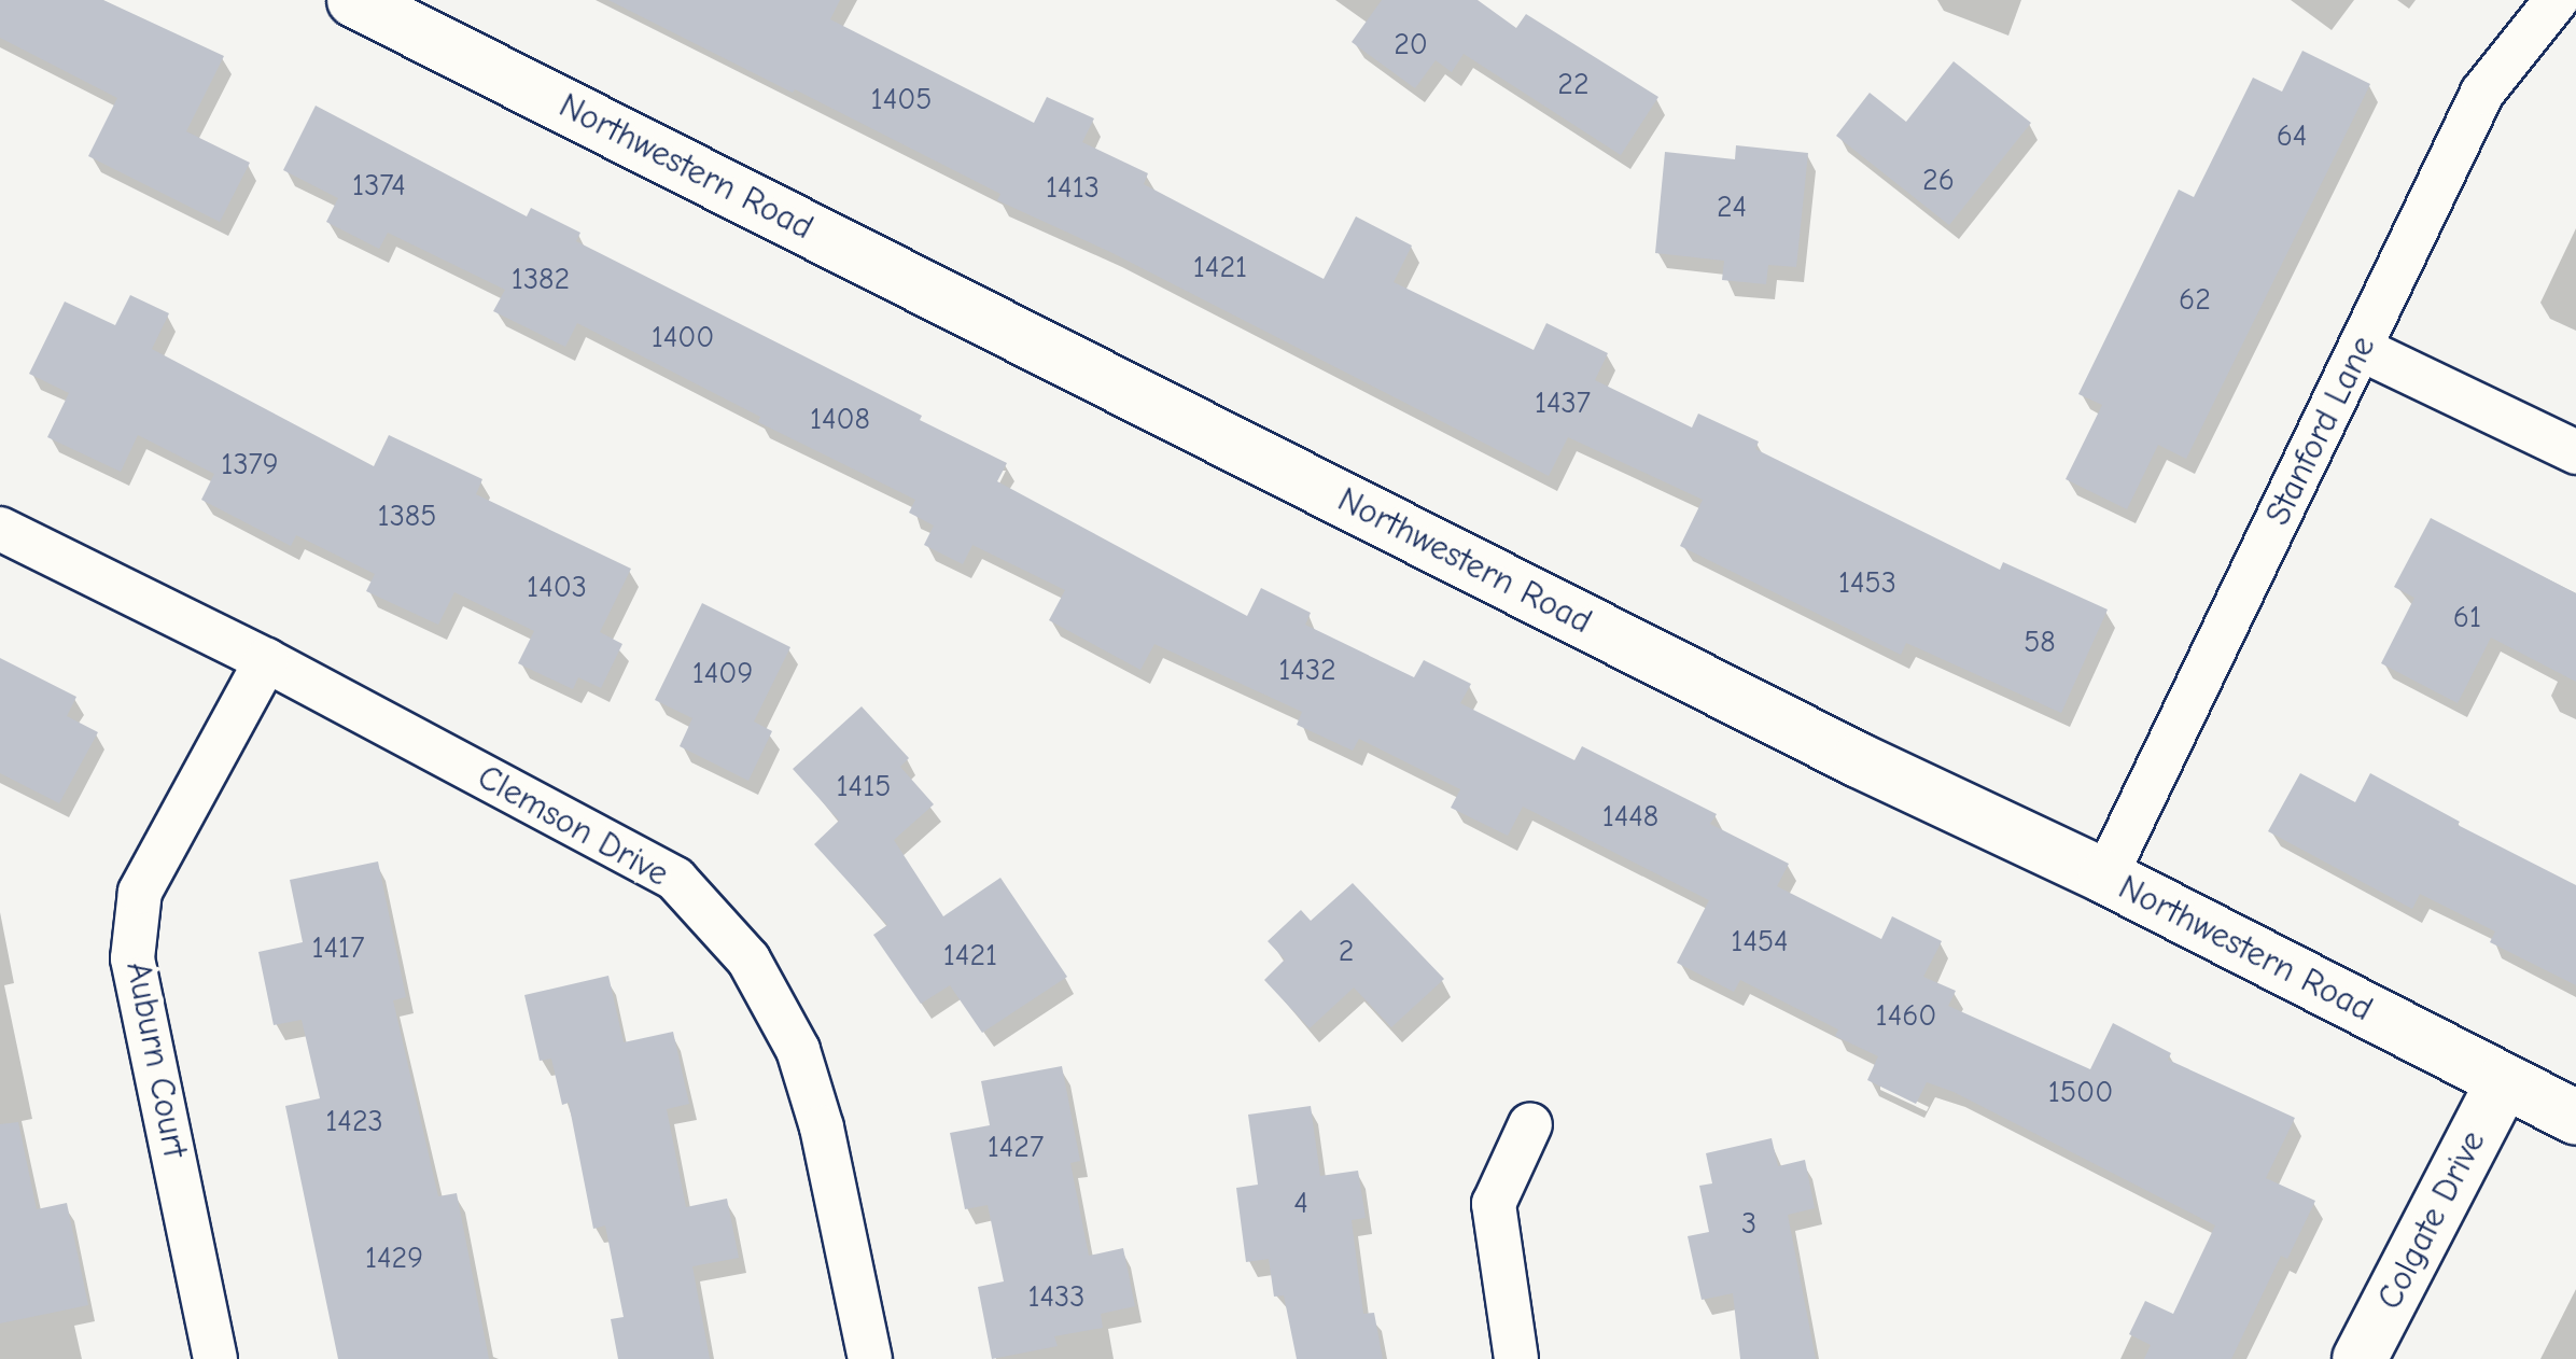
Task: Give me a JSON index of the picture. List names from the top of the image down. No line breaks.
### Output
{"streets":{"street":["Northwestern Road","Stanford Lane","Clemson Drive","Auburn Court","Colgate Drive"]},"crossings":[["Northwestern Road","Stanford Lane"],["Northwestern Road","Colgate Drive"],["Clemson Drive","Auburn Court"]],"house_numbers":["20","22","1405","64","26","1374","1413","24","1421","1382","62","1400","1437","1408","1379","1385","1453","1403","61","58","1432","1409","1415","1448","1454","1417","2","1421","1460","1500","1423","1427","4","3","1429","1433"]}
